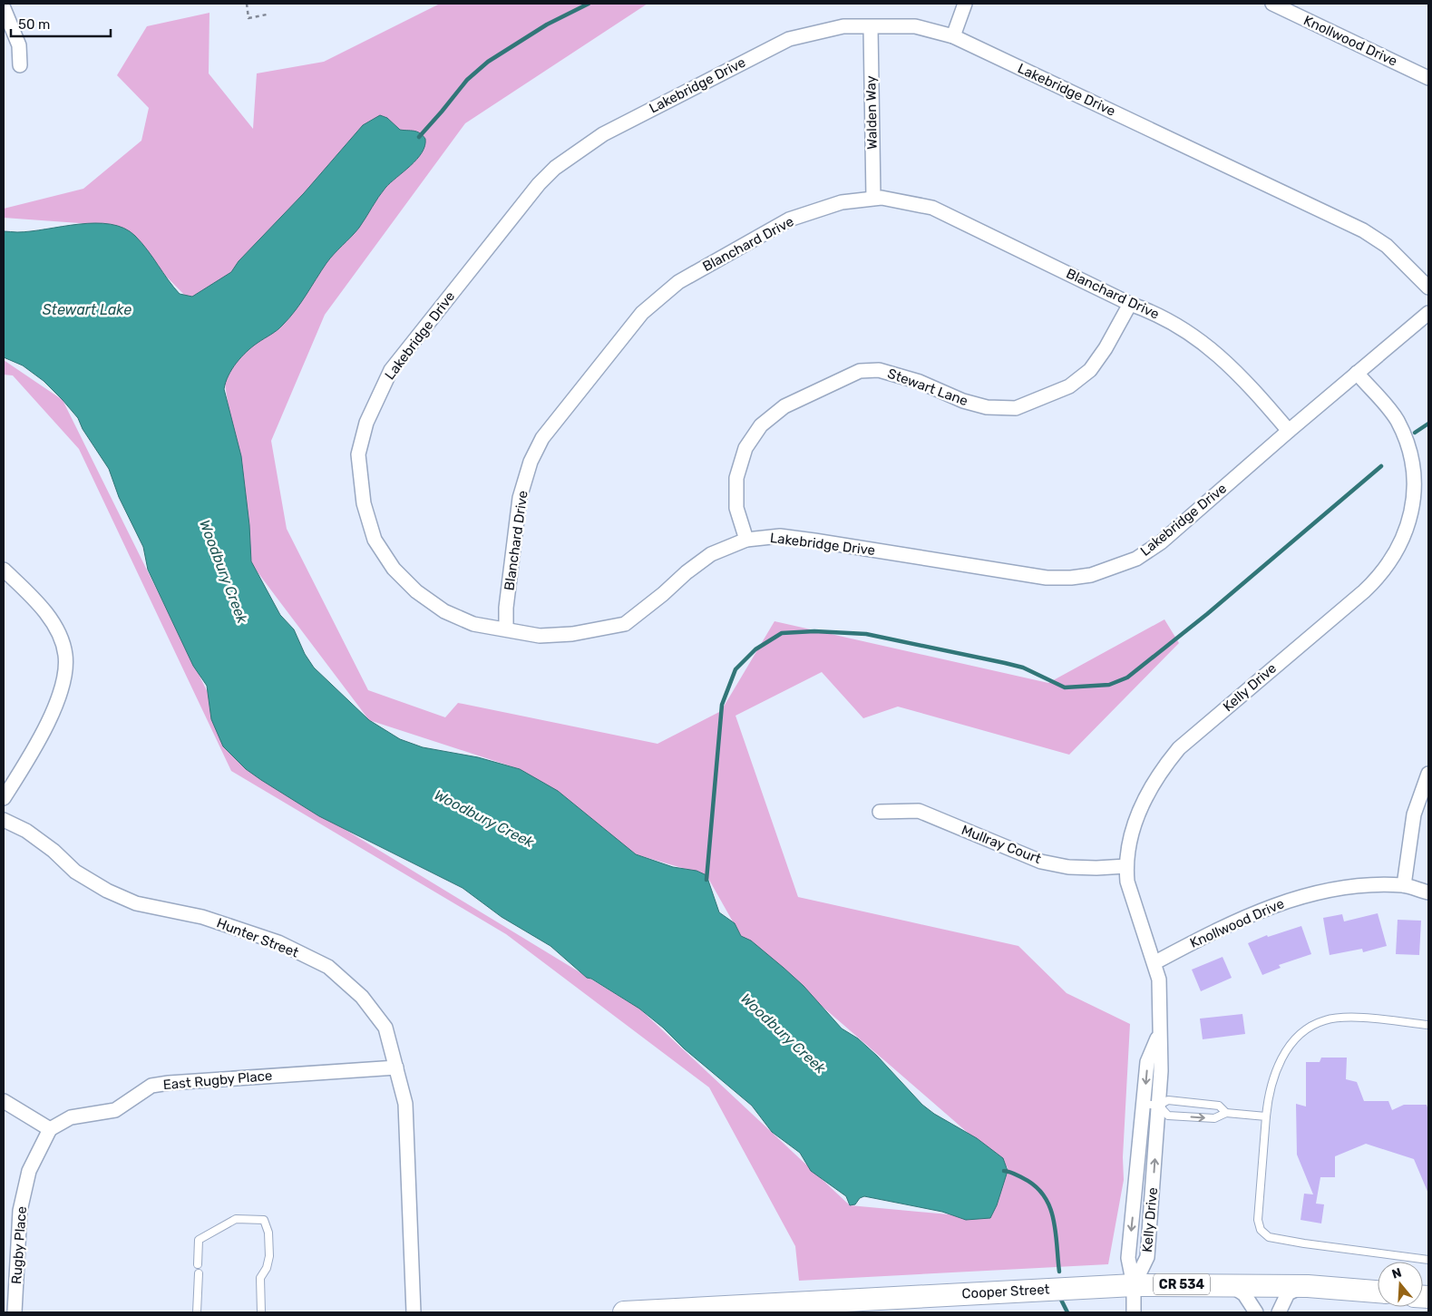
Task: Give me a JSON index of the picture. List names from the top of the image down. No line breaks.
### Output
{"streets":{"main road":["CR 534","Cooper Street"],"street":["Knollwood Drive","Lakebridge Drive","Walden Way","Blanchard Drive","Stewart Lane","Kelly Drive","Mullray Court","Hunter Street","East Rugby Place","Rugby Place"]},"crossings":[["Knollwood Drive","Kelly Drive"],["Lakebridge Drive","Walden Way"],["Lakebridge Drive","Blanchard Drive"],["Lakebridge Drive","Stewart Lane"],["Lakebridge Drive","Kelly Drive"],["Walden Way","Blanchard Drive"],["Blanchard Drive","Stewart Lane"],["Kelly Drive","Mullray Court"],["Kelly Drive","Cooper Street"],["Hunter Street","East Rugby Place"],["East Rugby Place","Rugby Place"]],"water":["Stewart Lake","Woodbury Creek"],"scale_bar":"50 m","north":"top"}
